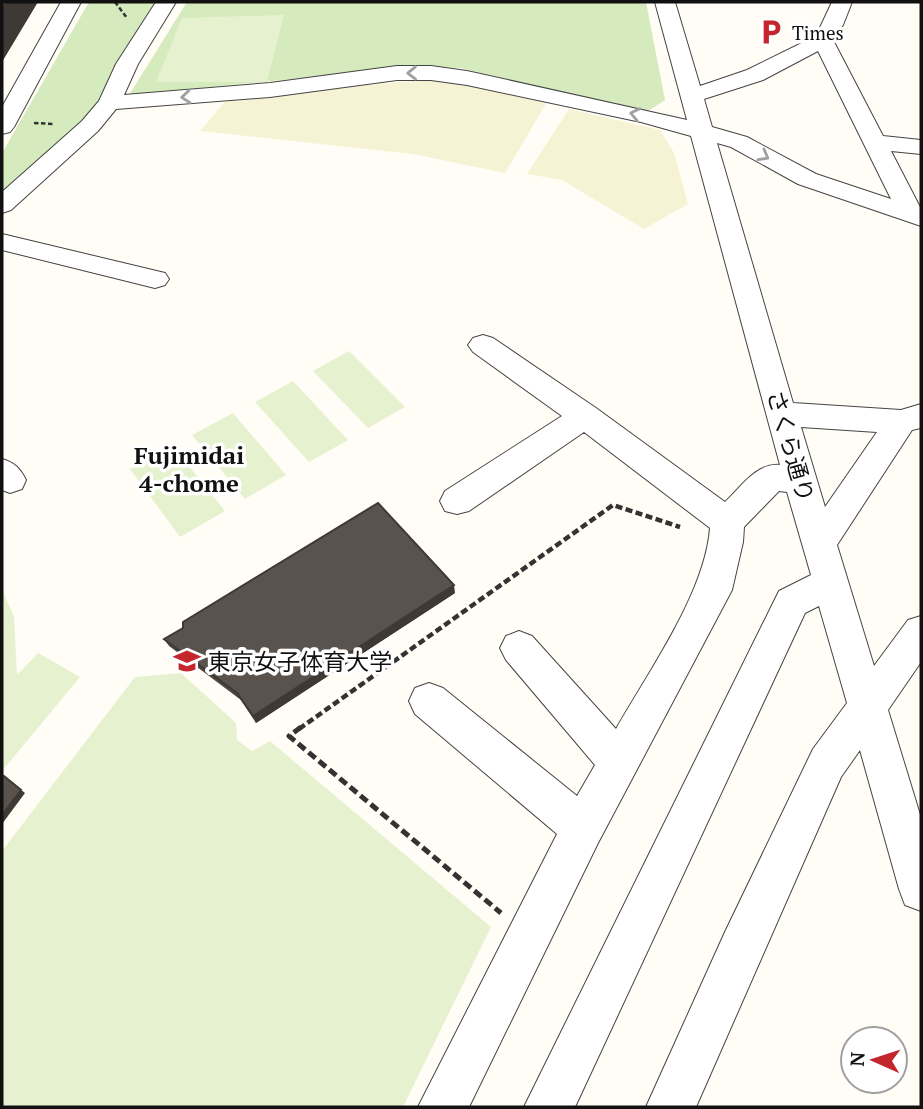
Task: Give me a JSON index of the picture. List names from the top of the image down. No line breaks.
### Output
{"streets":{"street":["さくら通り"]},"districts":["Fujimidai 4-chome"],"places":{"parking":["Times"],"school or university":["東京女子体育大学"]},"north":"left"}
